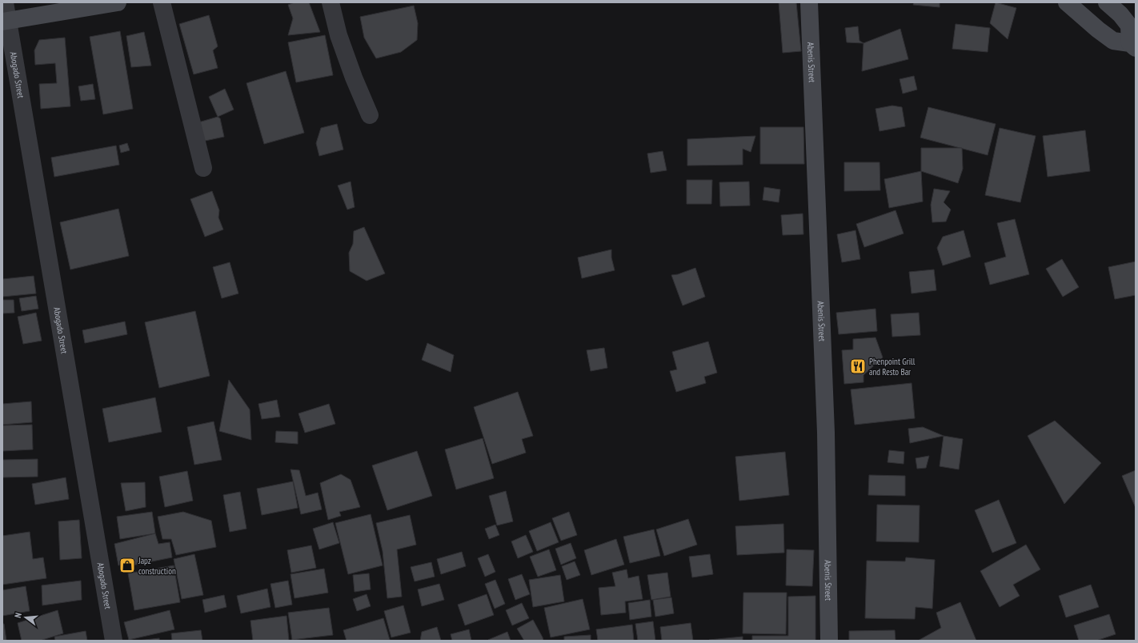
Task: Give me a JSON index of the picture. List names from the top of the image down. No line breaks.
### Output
{"streets":{"street":["Abenis Street","Abogado Street"]},"places":{"restaurant":["Phenpoint Grill and Resto Bar"],"shop":["Japz construction"]},"north":"left"}
